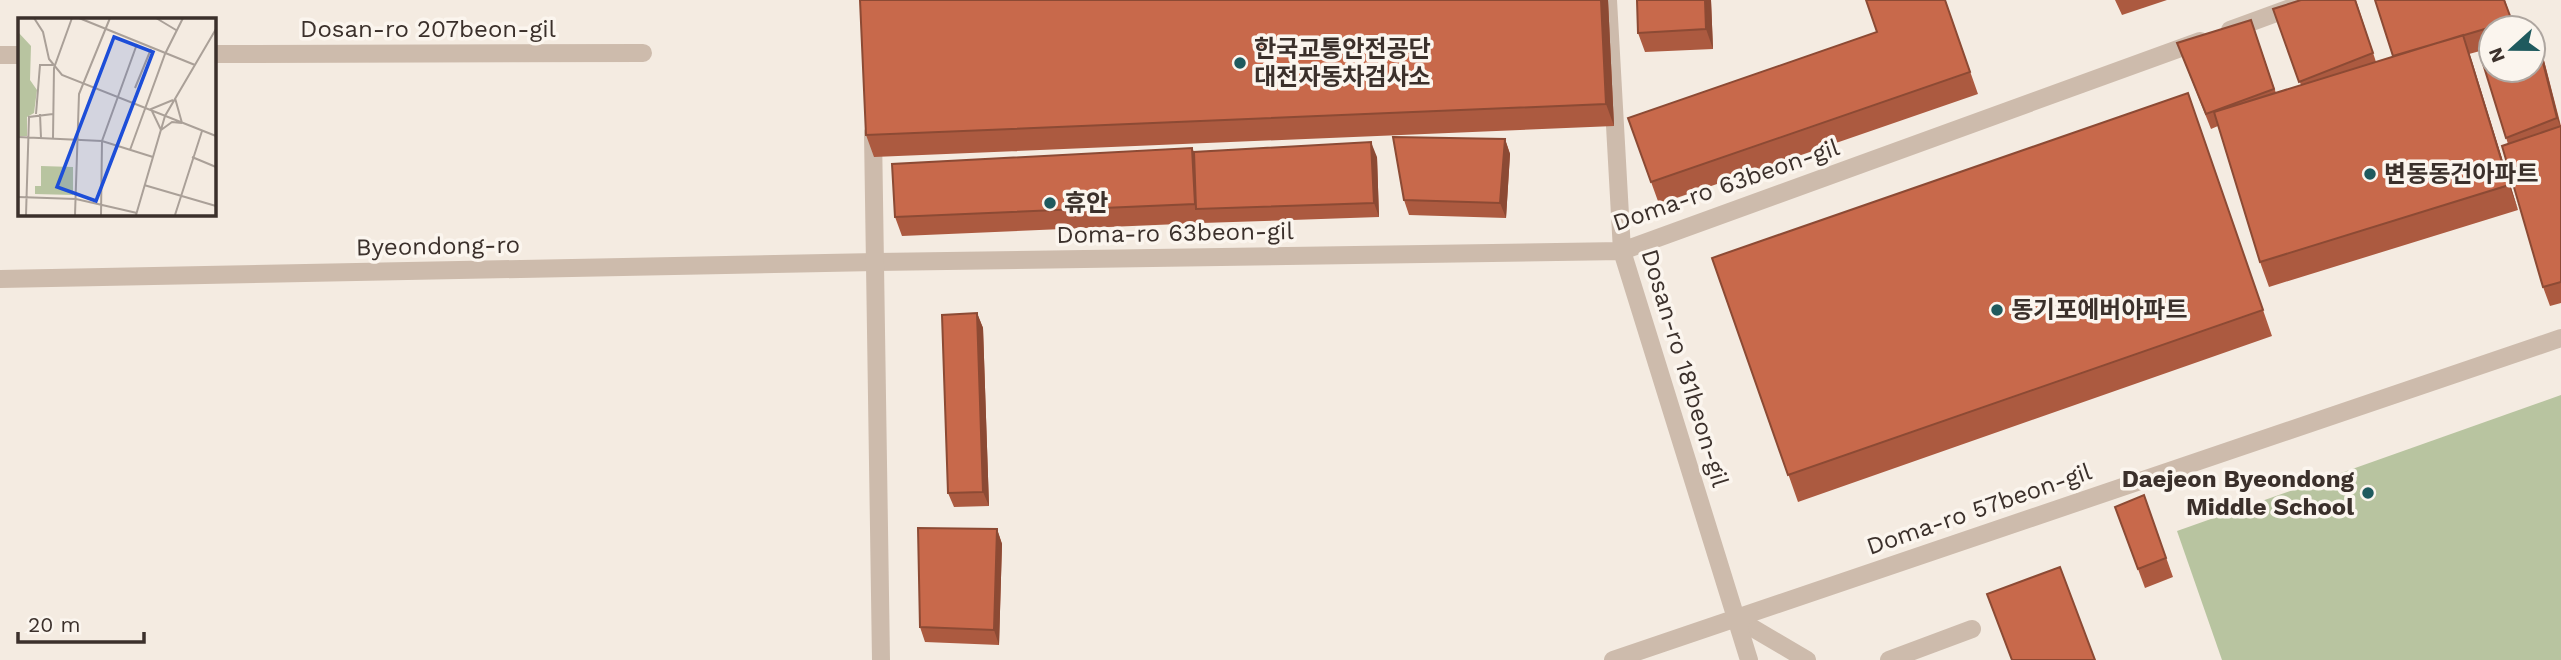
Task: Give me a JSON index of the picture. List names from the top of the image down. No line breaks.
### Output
{"streets":{"street":["Dosan-ro 207beon-gil","Doma-ro 63beon-gil","Byeondong-ro","Dosan-ro 181beon-gil","Doma-ro 57beon-gil"]},"crossings":[["Doma-ro 63beon-gil","Byeondong-ro"],["Doma-ro 63beon-gil","Dosan-ro 181beon-gil"],["Dosan-ro 181beon-gil","Doma-ro 57beon-gil"]],"places":["한국교통안전공단 대전자동차검사소","변동동건아파트","휴안","동기포에버아파트","Daejeon Byeondong Middle School"],"scale_bar":"20 m","north":"left"}
